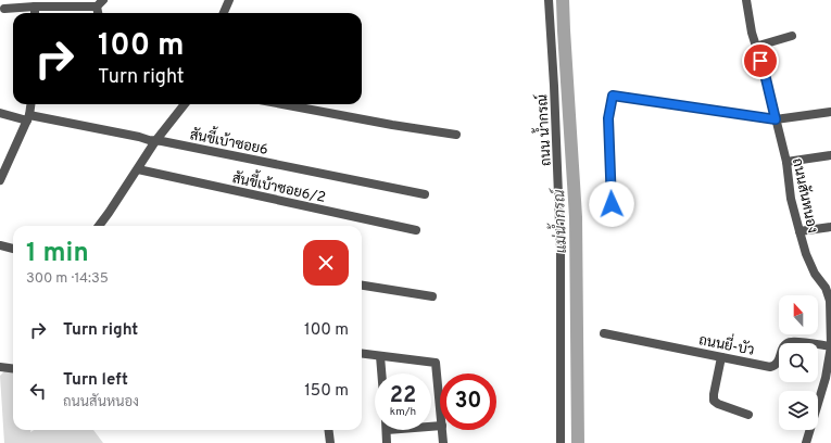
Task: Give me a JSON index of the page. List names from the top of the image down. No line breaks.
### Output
{"streets":{"street":["ถนน น้ำกรณ์","สันขี้เบ้าซอย6","สันขี้เบ้าซอย6/2","ถนนสันหนอง","ถนนยี่-บัว"]},"crossings":[["ถนนสันหนอง","ถนนยี่-บัว"]],"water":["แม่น้ำกรณ์"],"north":"top","page":{"turn":["100 m","Turn right"],"heading":["1 min","300 m · 14:35"],"list":[{"name":"Turn right","value":"100 m"},{"name":"Turn left","note":"ถนนสันหนอง","value":"150 m"}],"speed":"22 km/h","limit":"30"}}
